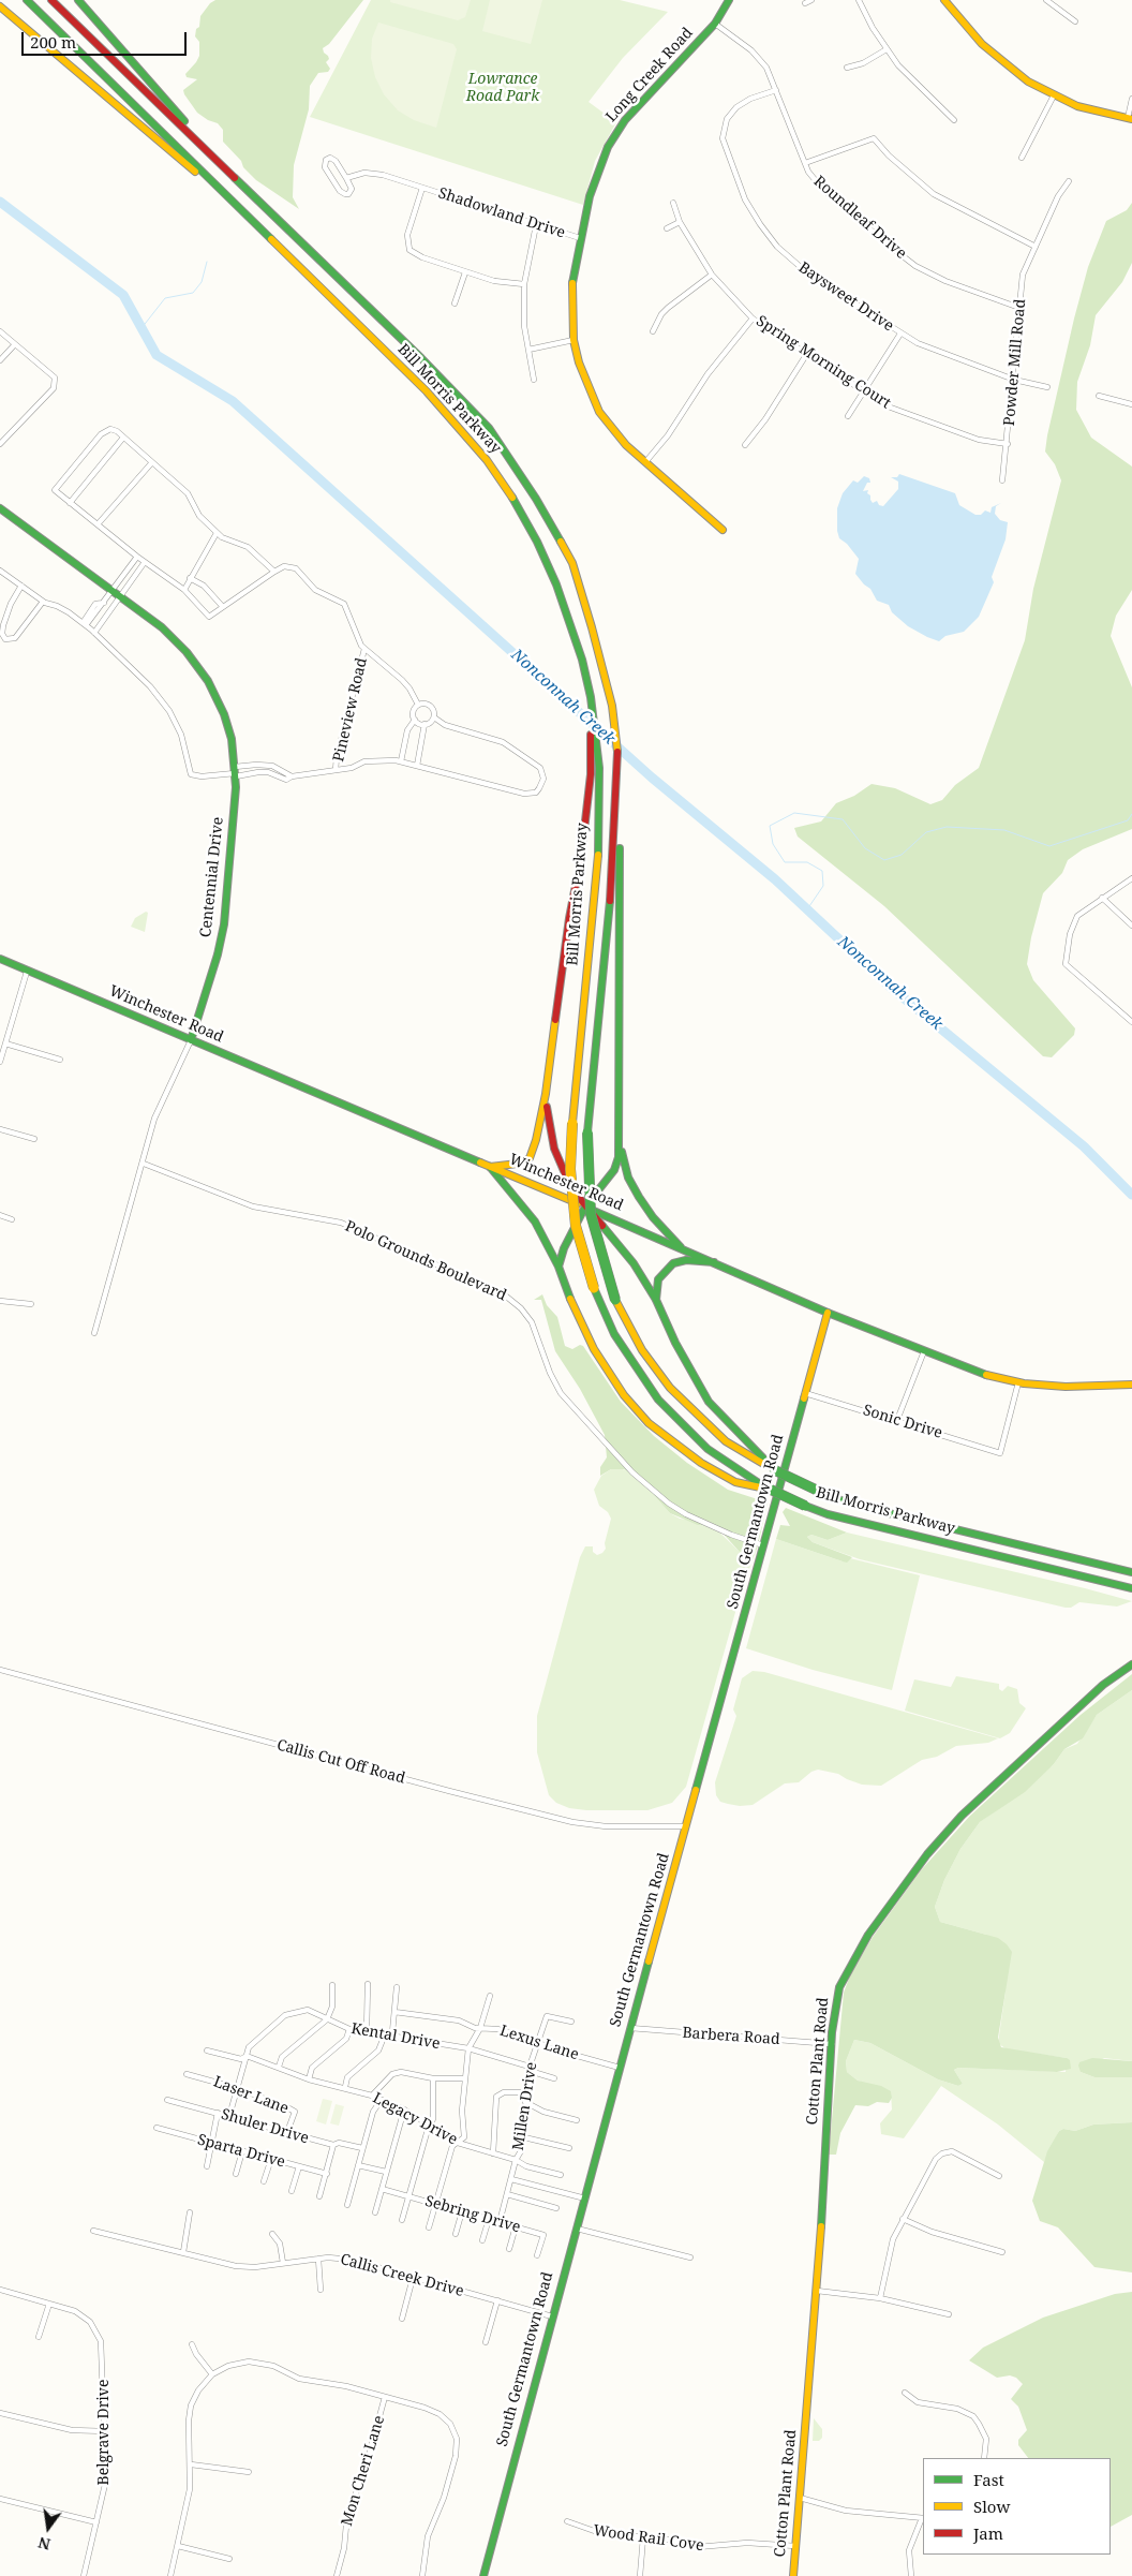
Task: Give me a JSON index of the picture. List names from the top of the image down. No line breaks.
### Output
{"streets":{"main road":["Long Creek Road","Bill Morris Parkway","Centennial Drive","Winchester Road","South Germantown Road","Cotton Plant Road"],"street":["Shadowland Drive","Roundleaf Drive","Baysweet Drive","Spring Morning Court","Powder Mill Road","Pineview Road","Polo Grounds Boulevard","Sonic Drive","Callis Cut Off Road","Kental Drive","Barbera Road","Lexus Lane","Laser Lane","Millen Drive","Legacy Drive","Shuler Drive","Sparta Drive","Sebring Drive","Callis Creek Drive","Belgrave Drive","Mon Cheri Lane","Wood Rail Cove"]},"crossings":[["Long Creek Road","Shadowland Drive"],["Long Creek Road","Roundleaf Drive"],["Roundleaf Drive","Baysweet Drive"],["Roundleaf Drive","Powder Mill Road"],["Baysweet Drive","Powder Mill Road"],["Spring Morning Court","Powder Mill Road"],["Centennial Drive","Winchester Road"],["Centennial Drive","Polo Grounds Boulevard"],["Winchester Road","Sonic Drive"],["Winchester Road","South Germantown Road"],["Polo Grounds Boulevard","South Germantown Road"],["Sonic Drive","South Germantown Road"],["South Germantown Road","Callis Cut Off Road"],["South Germantown Road","Barbera Road"],["South Germantown Road","Lexus Lane"],["South Germantown Road","Callis Creek Drive"],["Kental Drive","Laser Lane"],["Kental Drive","Millen Drive"],["Kental Drive","Legacy Drive"],["Kental Drive","Shuler Drive"],["Barbera Road","Cotton Plant Road"],["Lexus Lane","Millen Drive"],["Cotton Plant Road","Wood Rail Cove"],["Laser Lane","Shuler Drive"],["Millen Drive","Legacy Drive"],["Millen Drive","Sebring Drive"]],"water":["Nonconnah Creek"],"parks":["Lowrance Road Park"],"legend":["Fast","Slow","Jam"],"scale_bar":"200 m","north":"bottom"}
